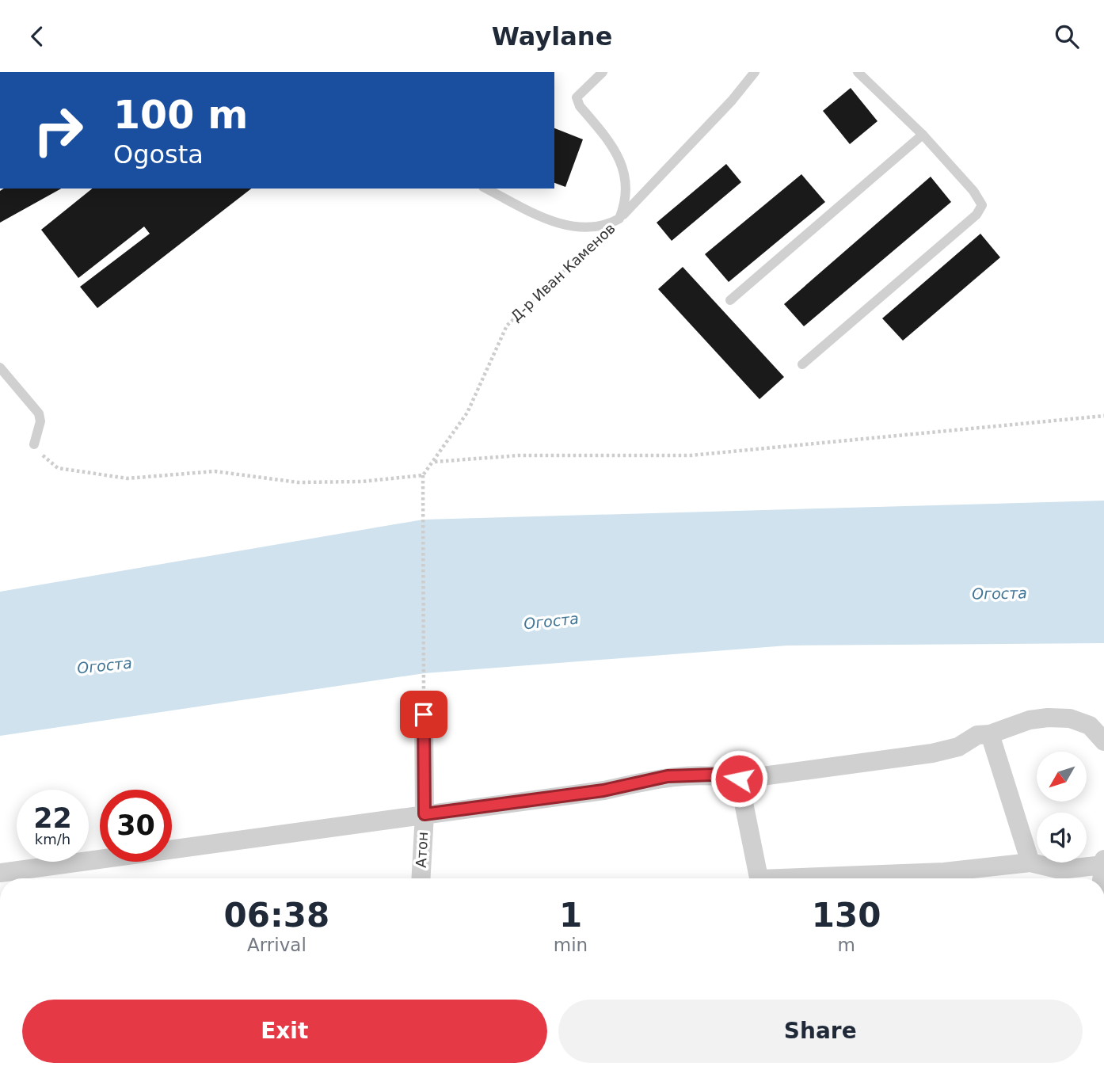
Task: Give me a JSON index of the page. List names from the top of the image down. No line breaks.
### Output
{"streets":{"street":["Атон"],"lane":["Д-р Иван Каменов"]},"water":["Огоста"],"north":"bottom left","page":{"header":"Waylane","turn":["100 m","Ogosta"],"speed":"22 km/h","limit":"30","eta":["06:38","Arrival","1","min","130","m"],"buttons":["Exit","Share"]}}
